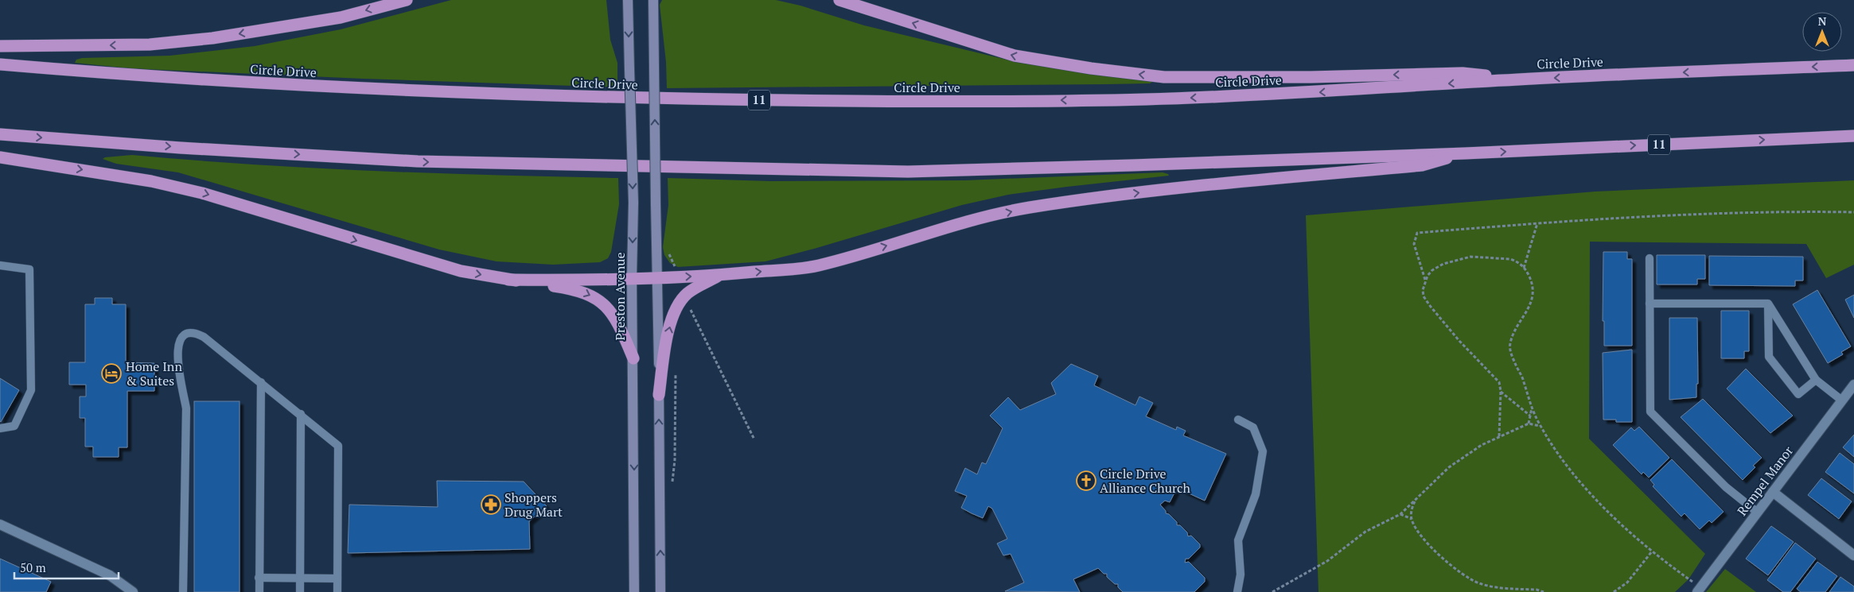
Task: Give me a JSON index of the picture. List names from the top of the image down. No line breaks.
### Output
{"streets":{"highway":["Circle Drive","11"],"main road":["Preston Avenue"],"street":["Rempel Manor"]},"places":{"hotel":["Home Inn & Suites"],"church":["Circle Drive Alliance Church"],"pharmacy":["Shoppers Drug Mart"]},"scale_bar":"50 m","north":"top"}
